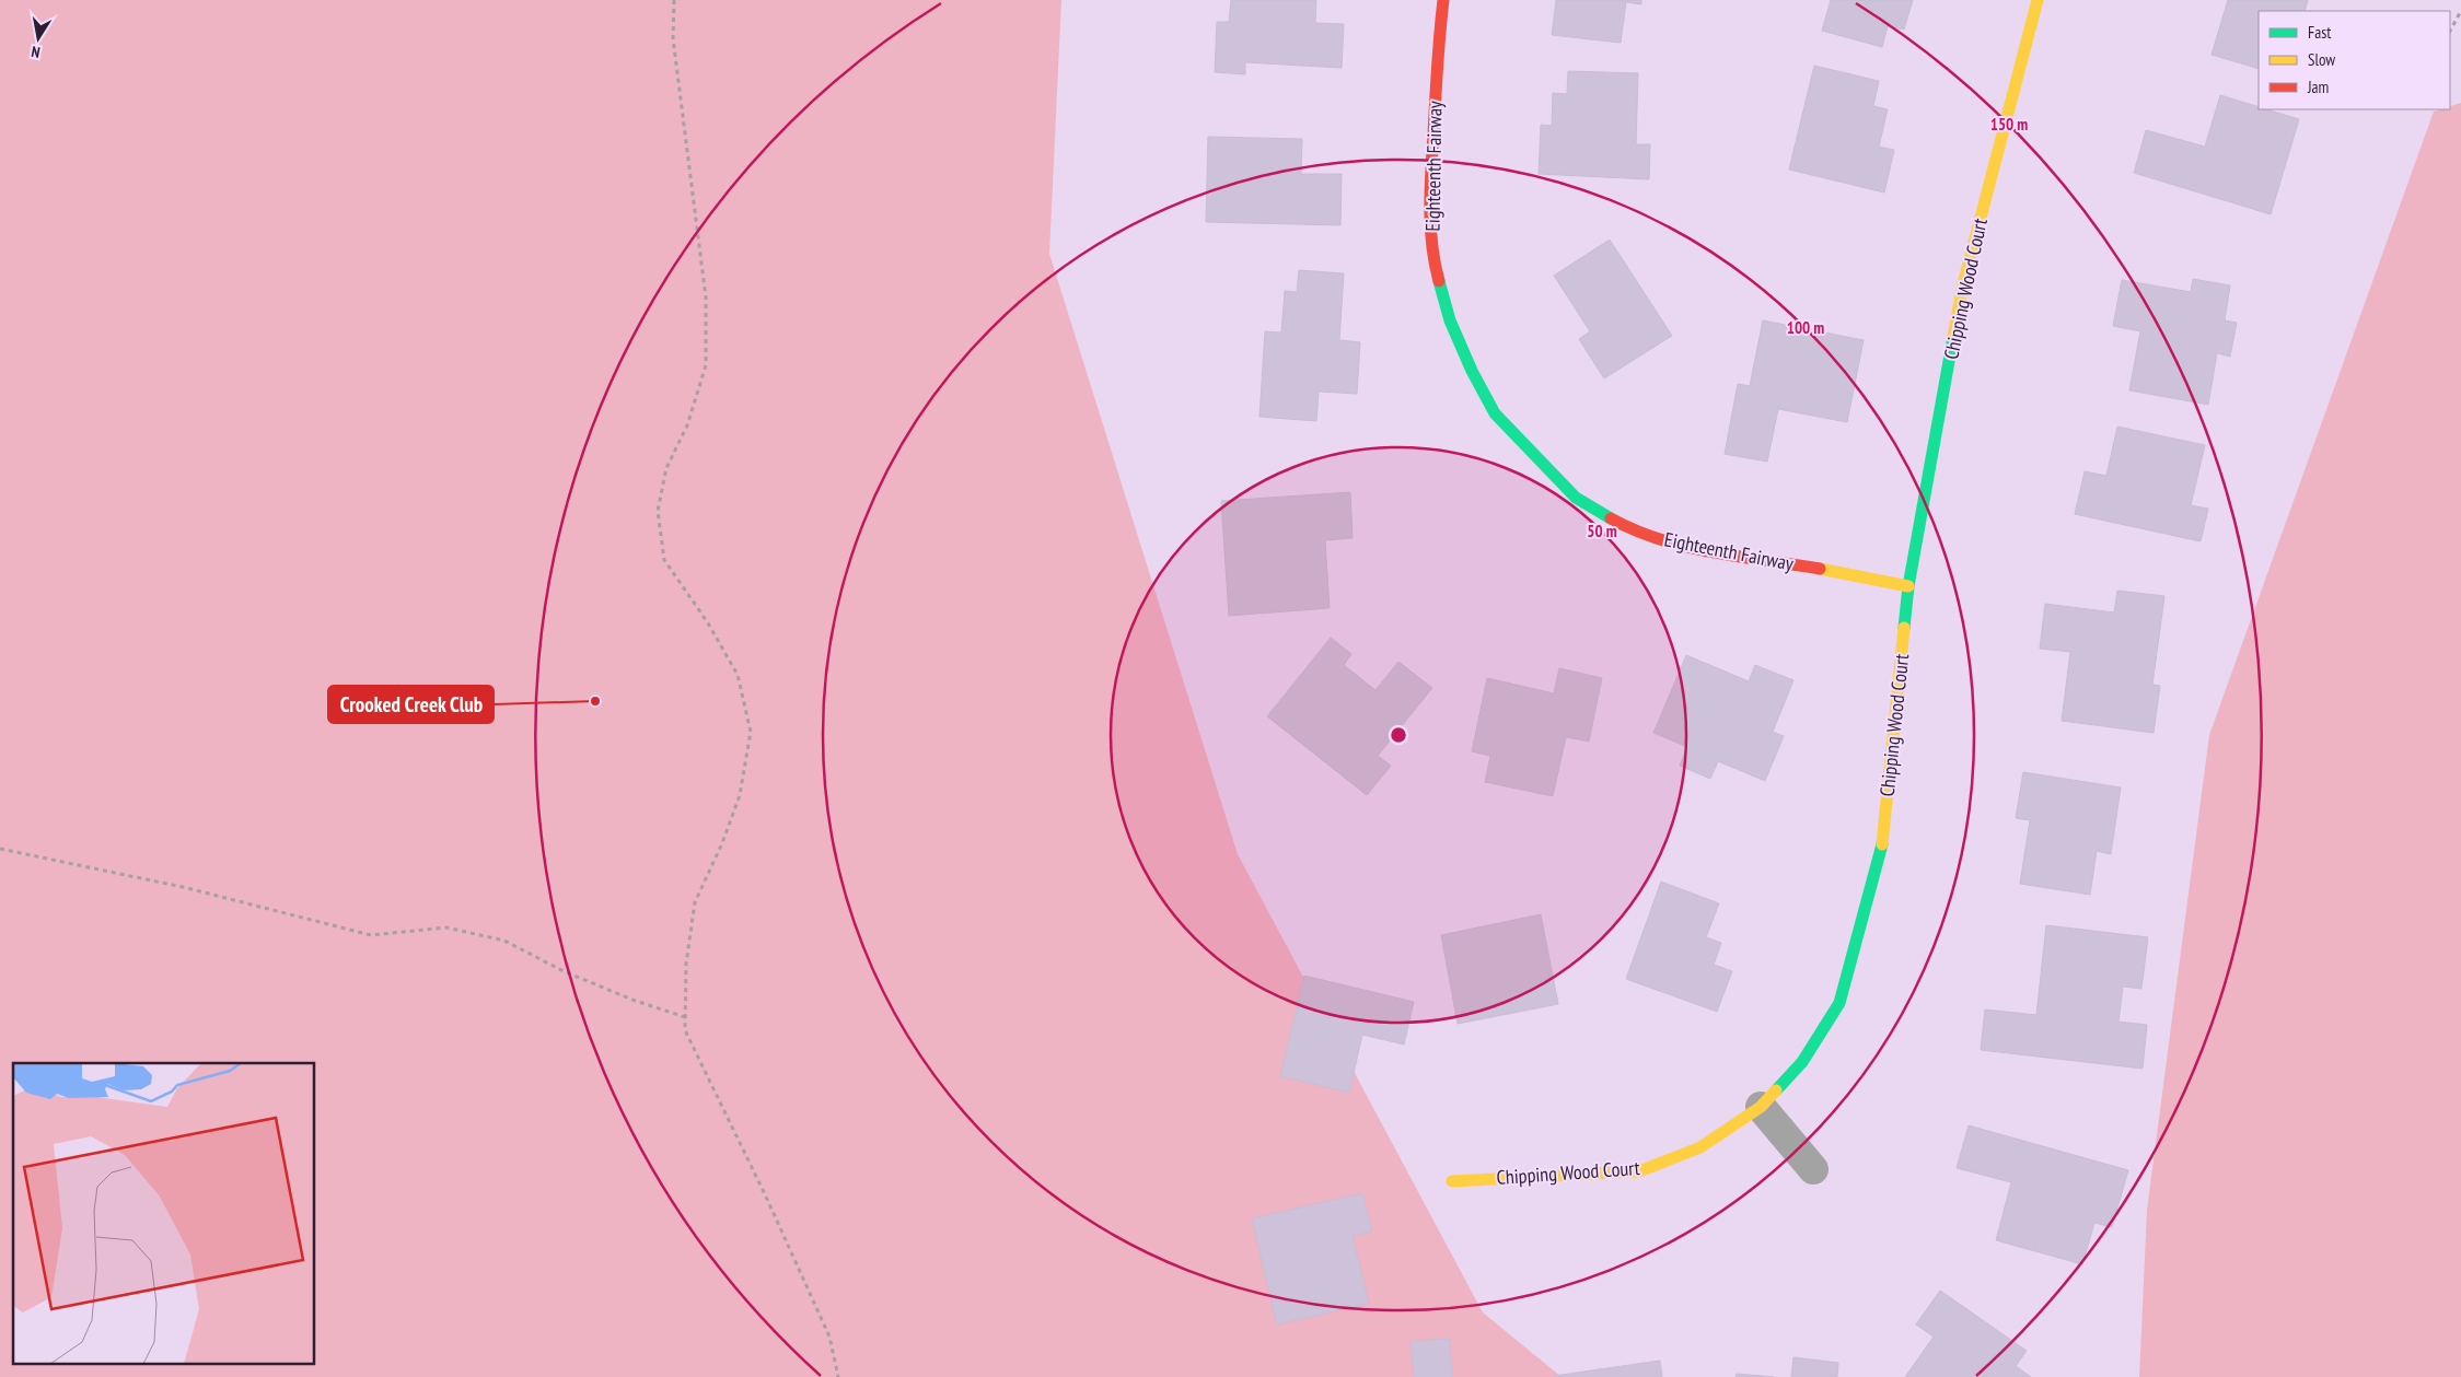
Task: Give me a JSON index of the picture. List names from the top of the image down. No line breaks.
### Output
{"streets":{"street":["Eighteenth Fairway","Chipping Wood Court"]},"crossings":[["Eighteenth Fairway","Chipping Wood Court"]],"places":["Crooked Creek Club"],"legend":["Fast","Slow","Jam"],"north":"bottom","rings":["150 m","100 m","50 m"]}
